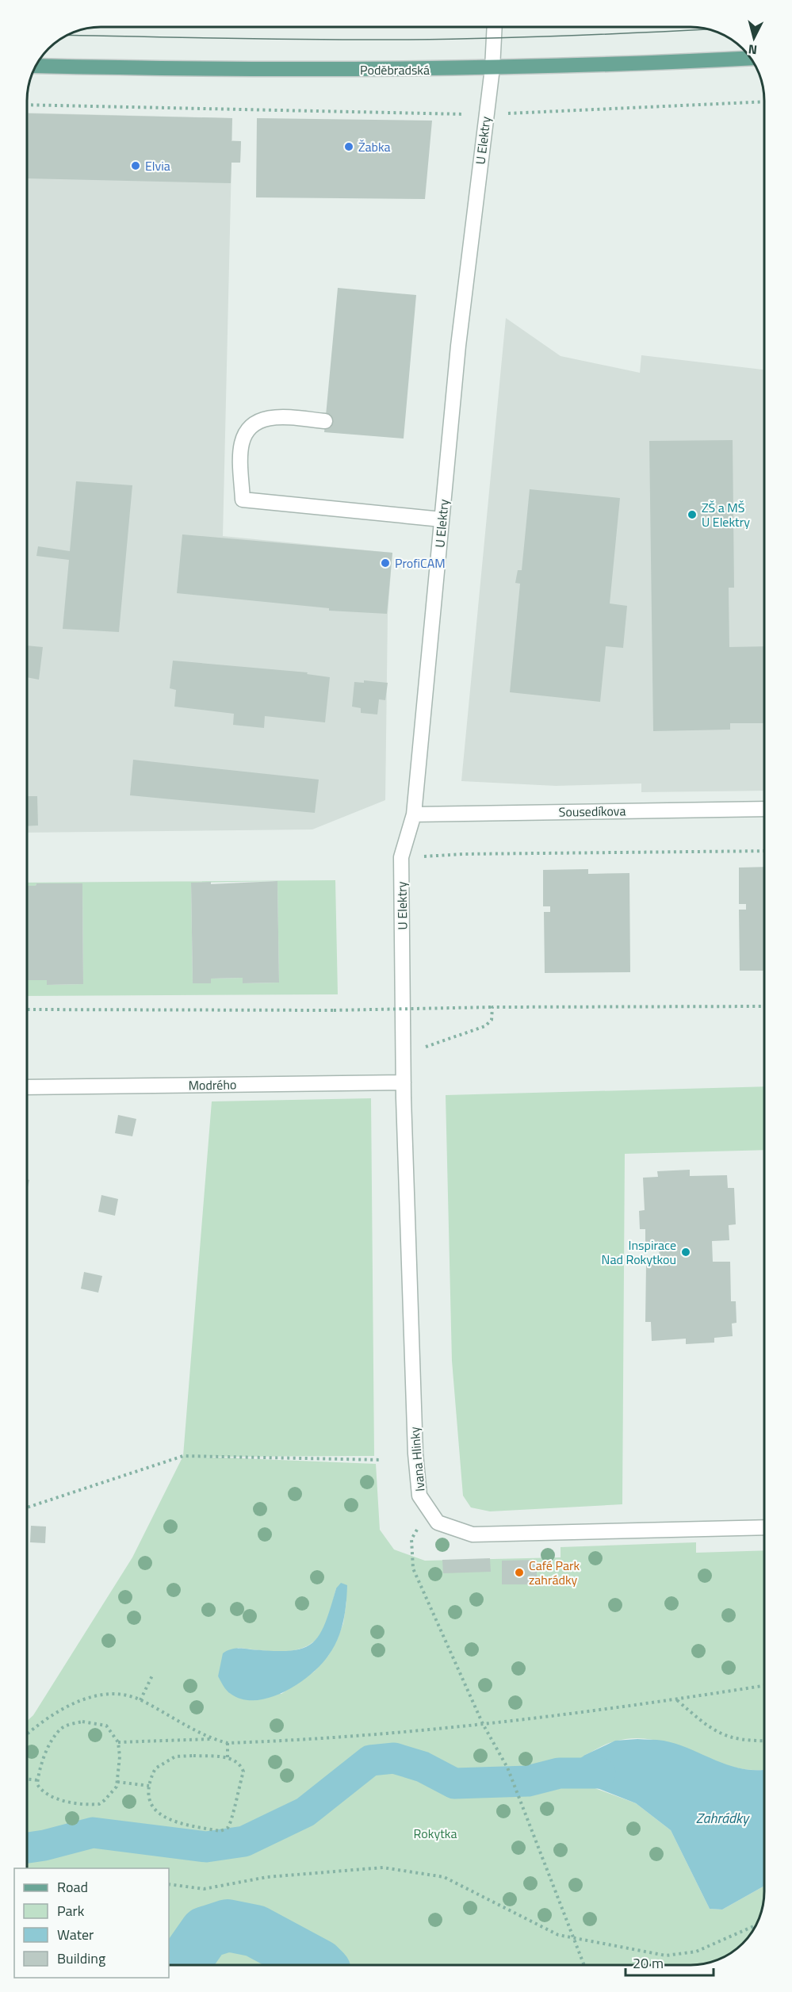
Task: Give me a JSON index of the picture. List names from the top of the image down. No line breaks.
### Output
{"streets":{"main road":["Poděbradská"],"street":["U Elektry","Sousedíkova","Modrého","Ivana Hlinky"]},"crossings":[["Poděbradská","U Elektry"],["U Elektry","Sousedíkova"],["U Elektry","Modrého"],["U Elektry","Ivana Hlinky"],["Modrého","Ivana Hlinky"]],"water":["Zahrádky"],"parks":["Rokytka"],"places":["Žabka","Elvia","ZŠ a MŠ U Elektry","ProfiCAM","Inspirace Nad Rokytkou","Café Park zahrádky"],"legend":["Road","Park","Water","Building"],"scale_bar":"20 m","north":"bottom"}
